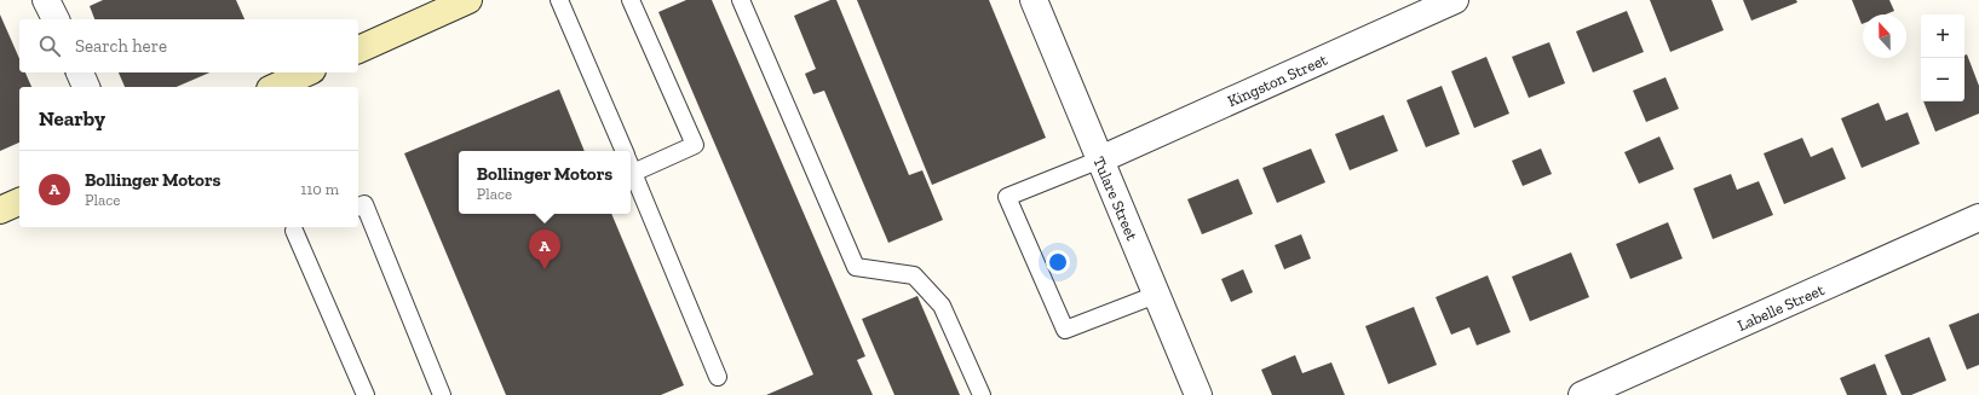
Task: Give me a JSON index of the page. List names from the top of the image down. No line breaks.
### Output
{"streets":{"street":["Kingston Street","Tulare Street","Labelle Street"]},"crossings":[["Kingston Street","Tulare Street"]],"north":"top","page":{"map_buttons":["+","−"],"search":"Search here","heading":"Nearby","list":[{"mark":"A","name":"Bollinger Motors","note":"Place","value":"110 m"}],"popup":["Bollinger Motors","Place"],"pins":"A"}}
